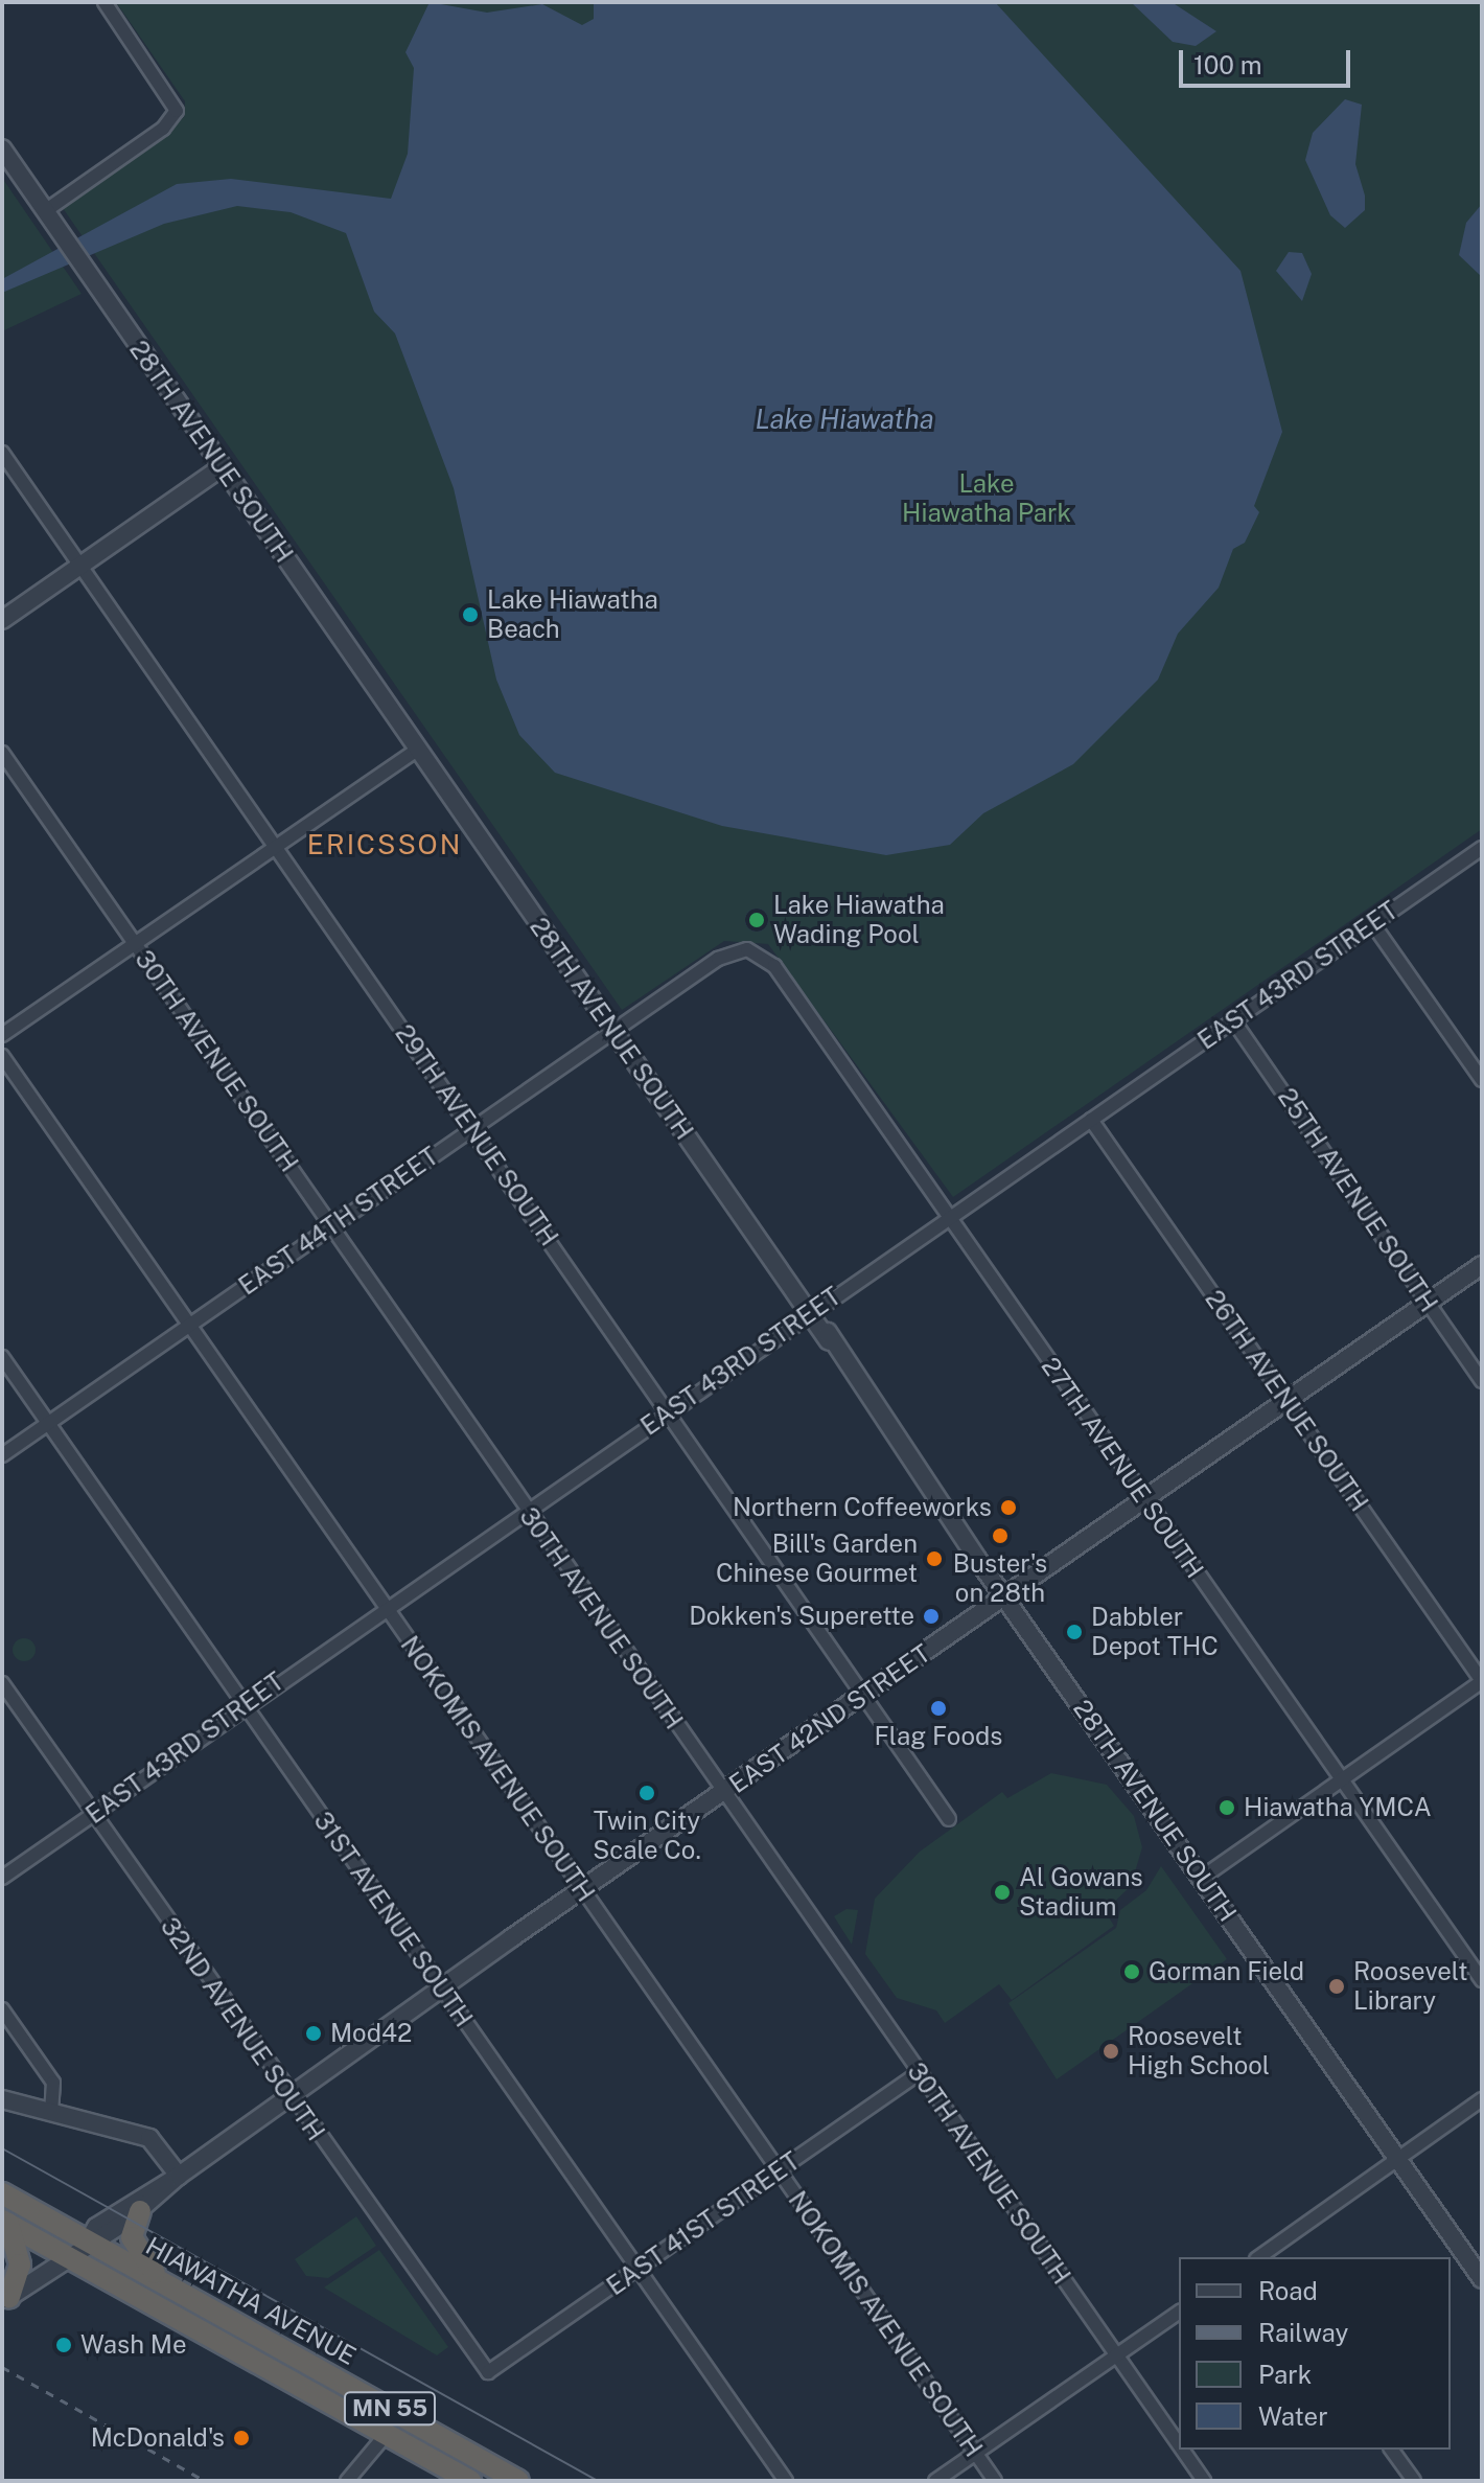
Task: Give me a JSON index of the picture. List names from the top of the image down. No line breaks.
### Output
{"streets":{"highway":["HIAWATHA AVENUE","MN 55"],"street":["28TH AVENUE SOUTH","EAST 43RD STREET","30TH AVENUE SOUTH","29TH AVENUE SOUTH","25TH AVENUE SOUTH","EAST 44TH STREET","26TH AVENUE SOUTH","27TH AVENUE SOUTH","EAST 42ND STREET","NOKOMIS AVENUE SOUTH","31ST AVENUE SOUTH","32ND AVENUE SOUTH","EAST 41ST STREET"]},"crossings":[["28TH AVENUE SOUTH","EAST 43RD STREET"],["28TH AVENUE SOUTH","EAST 44TH STREET"],["28TH AVENUE SOUTH","EAST 42ND STREET"],["EAST 43RD STREET","30TH AVENUE SOUTH"],["EAST 43RD STREET","29TH AVENUE SOUTH"],["EAST 43RD STREET","25TH AVENUE SOUTH"],["EAST 43RD STREET","26TH AVENUE SOUTH"],["EAST 43RD STREET","27TH AVENUE SOUTH"],["EAST 43RD STREET","NOKOMIS AVENUE SOUTH"],["EAST 43RD STREET","31ST AVENUE SOUTH"],["EAST 43RD STREET","32ND AVENUE SOUTH"],["30TH AVENUE SOUTH","EAST 44TH STREET"],["30TH AVENUE SOUTH","EAST 42ND STREET"],["30TH AVENUE SOUTH","EAST 41ST STREET"],["29TH AVENUE SOUTH","EAST 44TH STREET"],["29TH AVENUE SOUTH","EAST 42ND STREET"],["25TH AVENUE SOUTH","EAST 42ND STREET"],["EAST 44TH STREET","27TH AVENUE SOUTH"],["EAST 44TH STREET","NOKOMIS AVENUE SOUTH"],["EAST 44TH STREET","31ST AVENUE SOUTH"],["26TH AVENUE SOUTH","EAST 42ND STREET"],["27TH AVENUE SOUTH","EAST 42ND STREET"],["EAST 42ND STREET","NOKOMIS AVENUE SOUTH"],["EAST 42ND STREET","31ST AVENUE SOUTH"],["EAST 42ND STREET","32ND AVENUE SOUTH"],["EAST 42ND STREET","HIAWATHA AVENUE"],["NOKOMIS AVENUE SOUTH","EAST 41ST STREET"],["31ST AVENUE SOUTH","EAST 41ST STREET"],["32ND AVENUE SOUTH","EAST 41ST STREET"]],"districts":["ERICSSON"],"water":["Lake Hiawatha"],"parks":["Lake Hiawatha Park"],"places":["Lake Hiawatha Beach","Lake Hiawatha Wading Pool","Northern Coffeeworks","Buster's on 28th","Bill's Garden Chinese Gourmet","Dokken's Superette","Dabbler Depot THC","Flag Foods","Twin City Scale Co.","Hiawatha YMCA","Al Gowans Stadium","Gorman Field","Roosevelt Library","Mod42","Roosevelt High School","Wash Me","McDonald's"],"legend":["Road","Railway","Park","Water"],"scale_bar":"100 m"}
